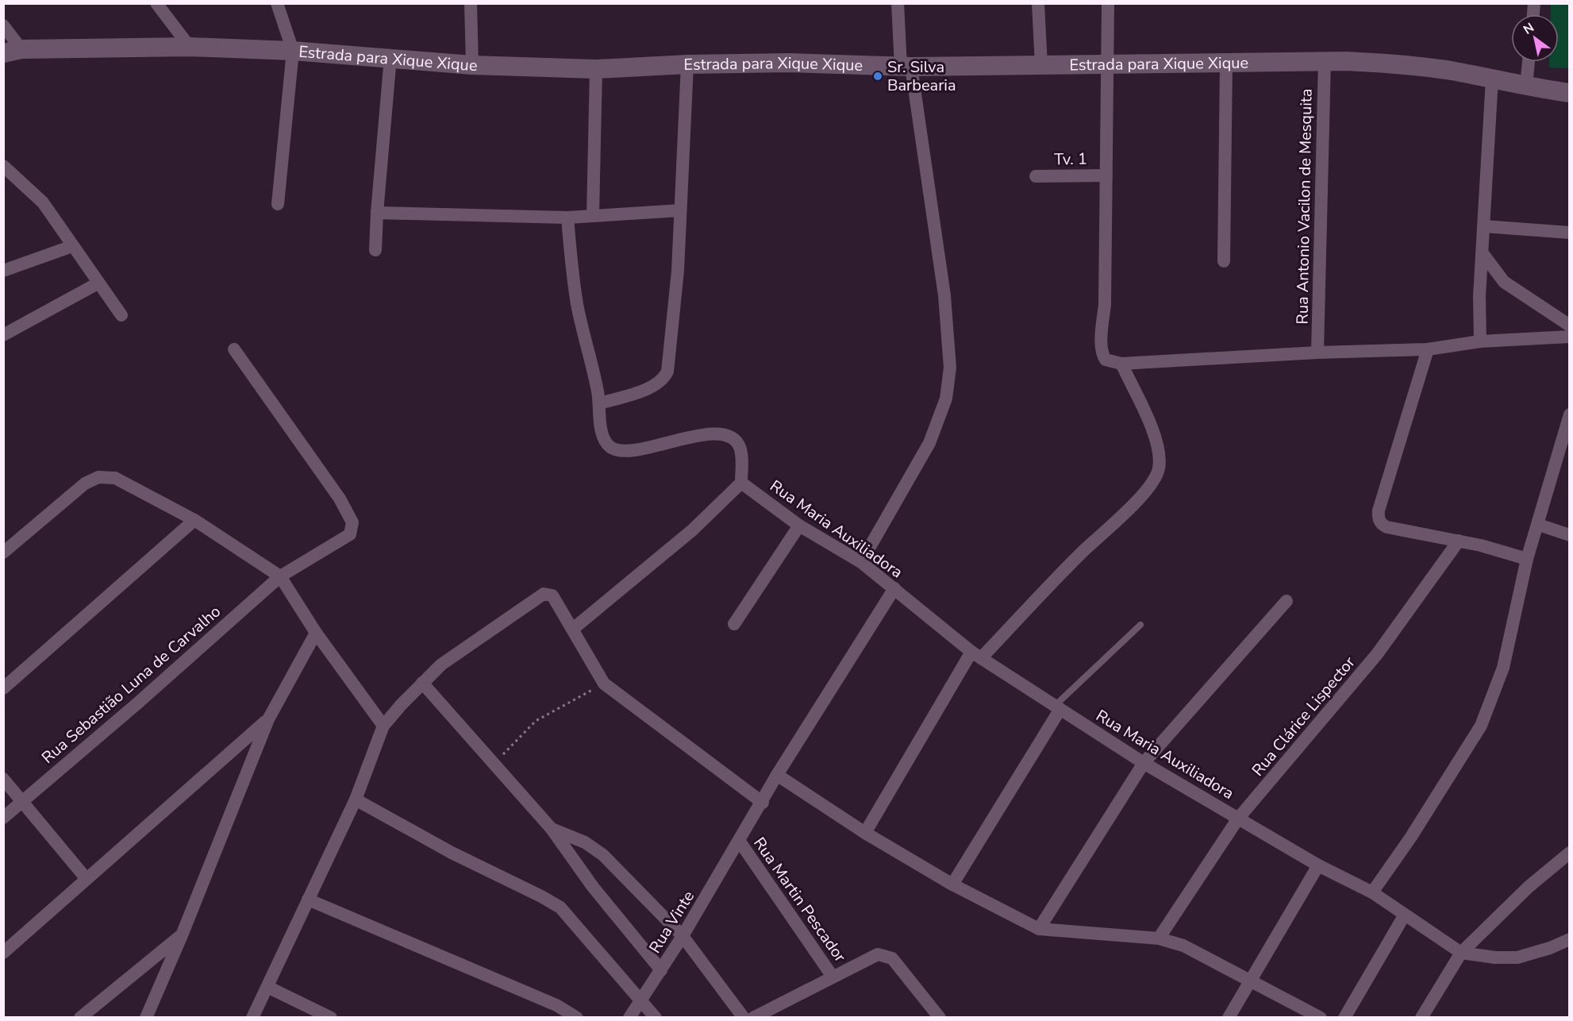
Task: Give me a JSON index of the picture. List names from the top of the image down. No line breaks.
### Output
{"streets":{"street":["Estrada para Xique Xique","Tv. 1","Rua Antonio Vacilon de Mesquita","Rua Maria Auxiliadora","Rua Sebastião Luna de Carvalho","Rua Clárice Lispector","Rua Martin Pescador","Rua Vinte"]},"crossings":[["Estrada para Xique Xique","Rua Antonio Vacilon de Mesquita"],["Rua Maria Auxiliadora","Rua Clárice Lispector"],["Rua Maria Auxiliadora","Rua Vinte"],["Rua Martin Pescador","Rua Vinte"]],"places":["Sr. Silva Barbearia"],"north":"top left"}
